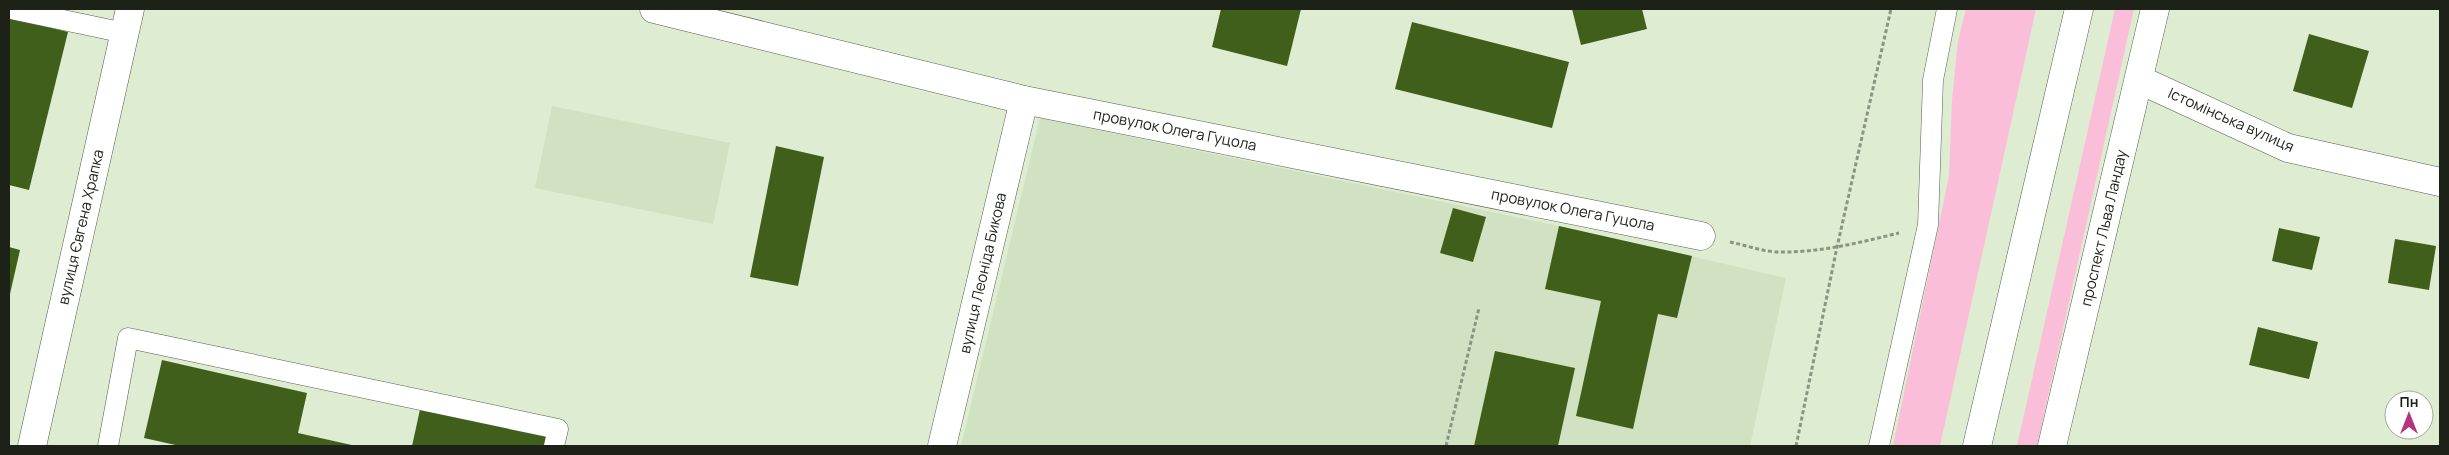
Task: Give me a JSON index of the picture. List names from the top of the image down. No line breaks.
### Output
{"streets":{"street":["Істомінська вулиця","провулок Олега Гуцола","вулиця Євгена Храпка","проспект Льва Ландау","вулиця Леоніда Бикова"]},"crossings":[["Істомінська вулиця","проспект Льва Ландау"],["провулок Олега Гуцола","вулиця Леоніда Бикова"]],"north":"top"}
